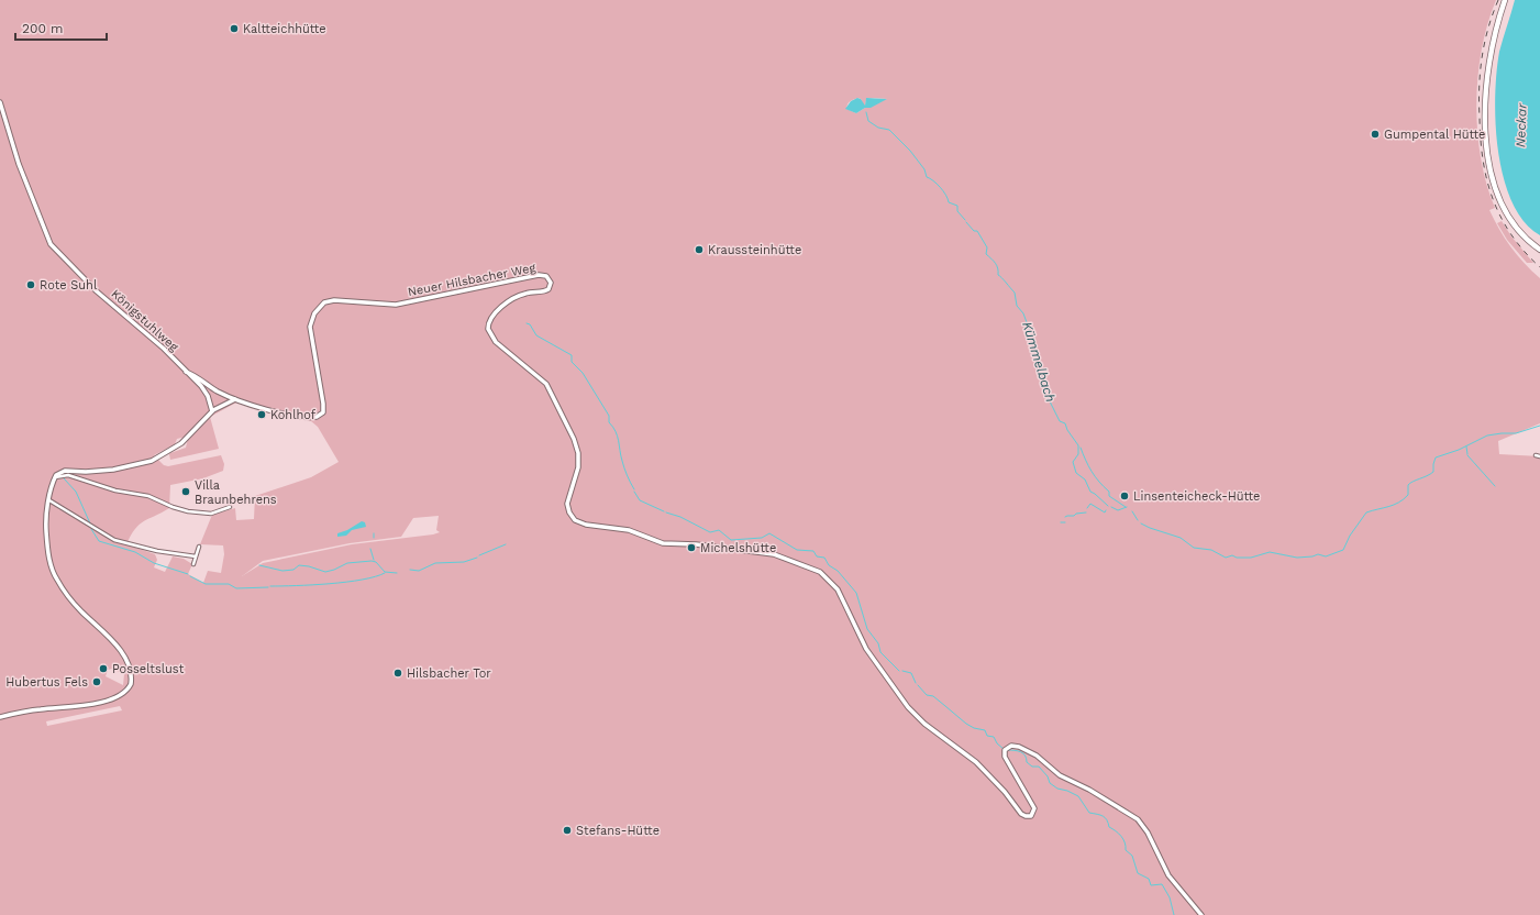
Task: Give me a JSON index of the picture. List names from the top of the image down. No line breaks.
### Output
{"streets":{"street":["Neuer Hilsbacher Weg","Königstuhlweg"]},"water":["Neckar","Kümmelbach"],"places":["Kaltteichhütte","Gumpental Hütte","Kraussteinhütte","Rote Suhl","Kohlhof","Villa Braunbehrens","Linsenteicheck-Hütte","Michelshütte","Posseltslust","Hilsbacher Tor","Hubertus Fels","Stefans-Hütte"],"scale_bar":"200 m"}
